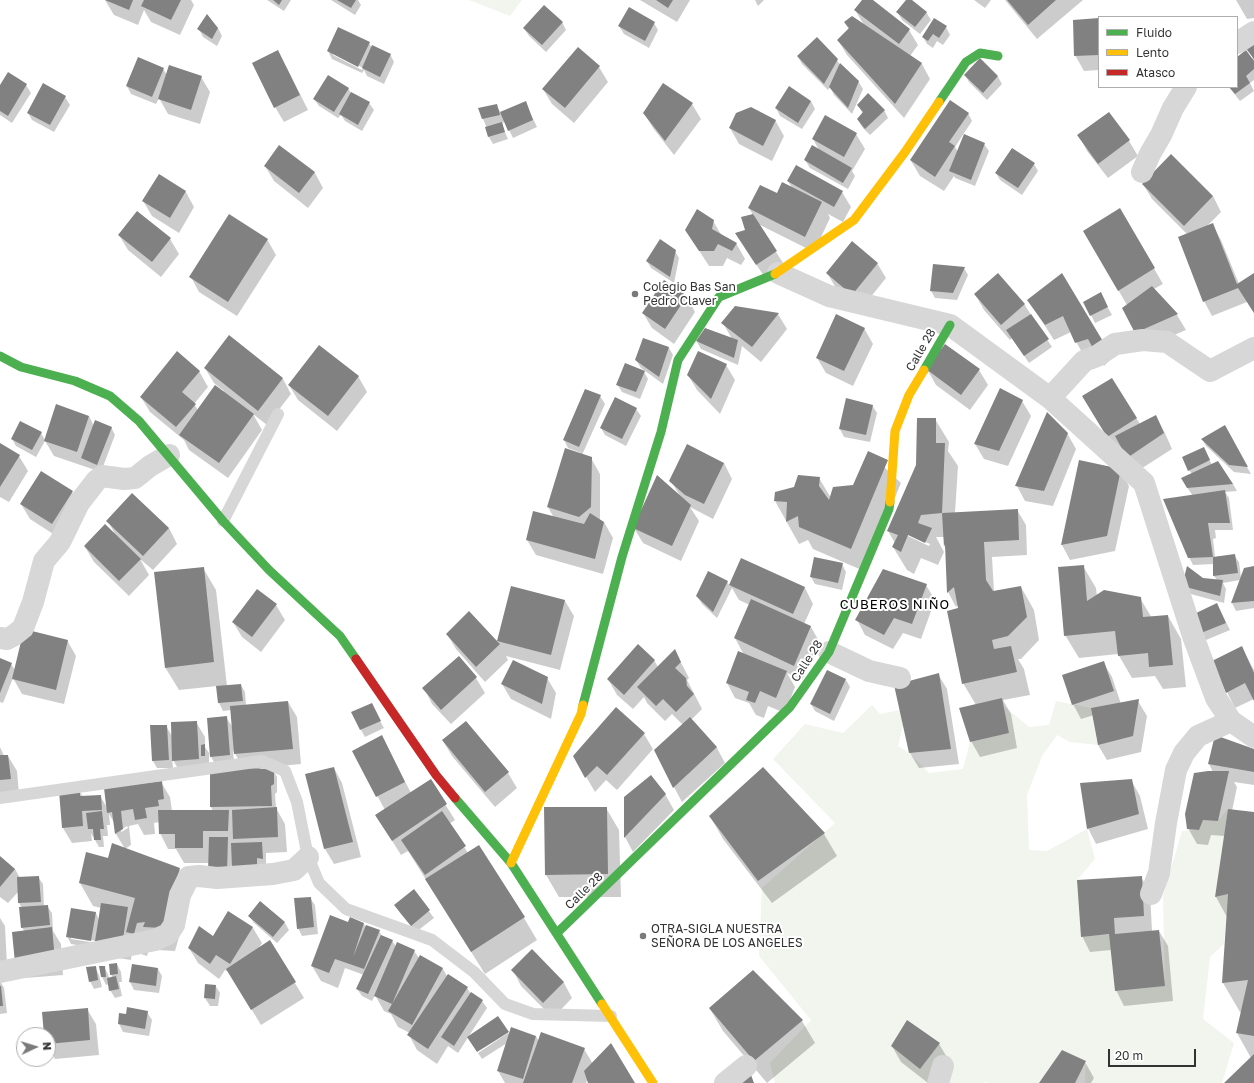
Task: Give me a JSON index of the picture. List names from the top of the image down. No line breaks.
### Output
{"streets":{"street":["Calle 28"]},"districts":["CUBEROS NIÑO"],"places":["Colegio Bas San Pedro Claver","OTRA-SIGLA NUESTRA SEÑORA DE LOS ANGELES"],"legend":["Fluido","Lento","Atasco"],"scale_bar":"20 m","north":"right"}
